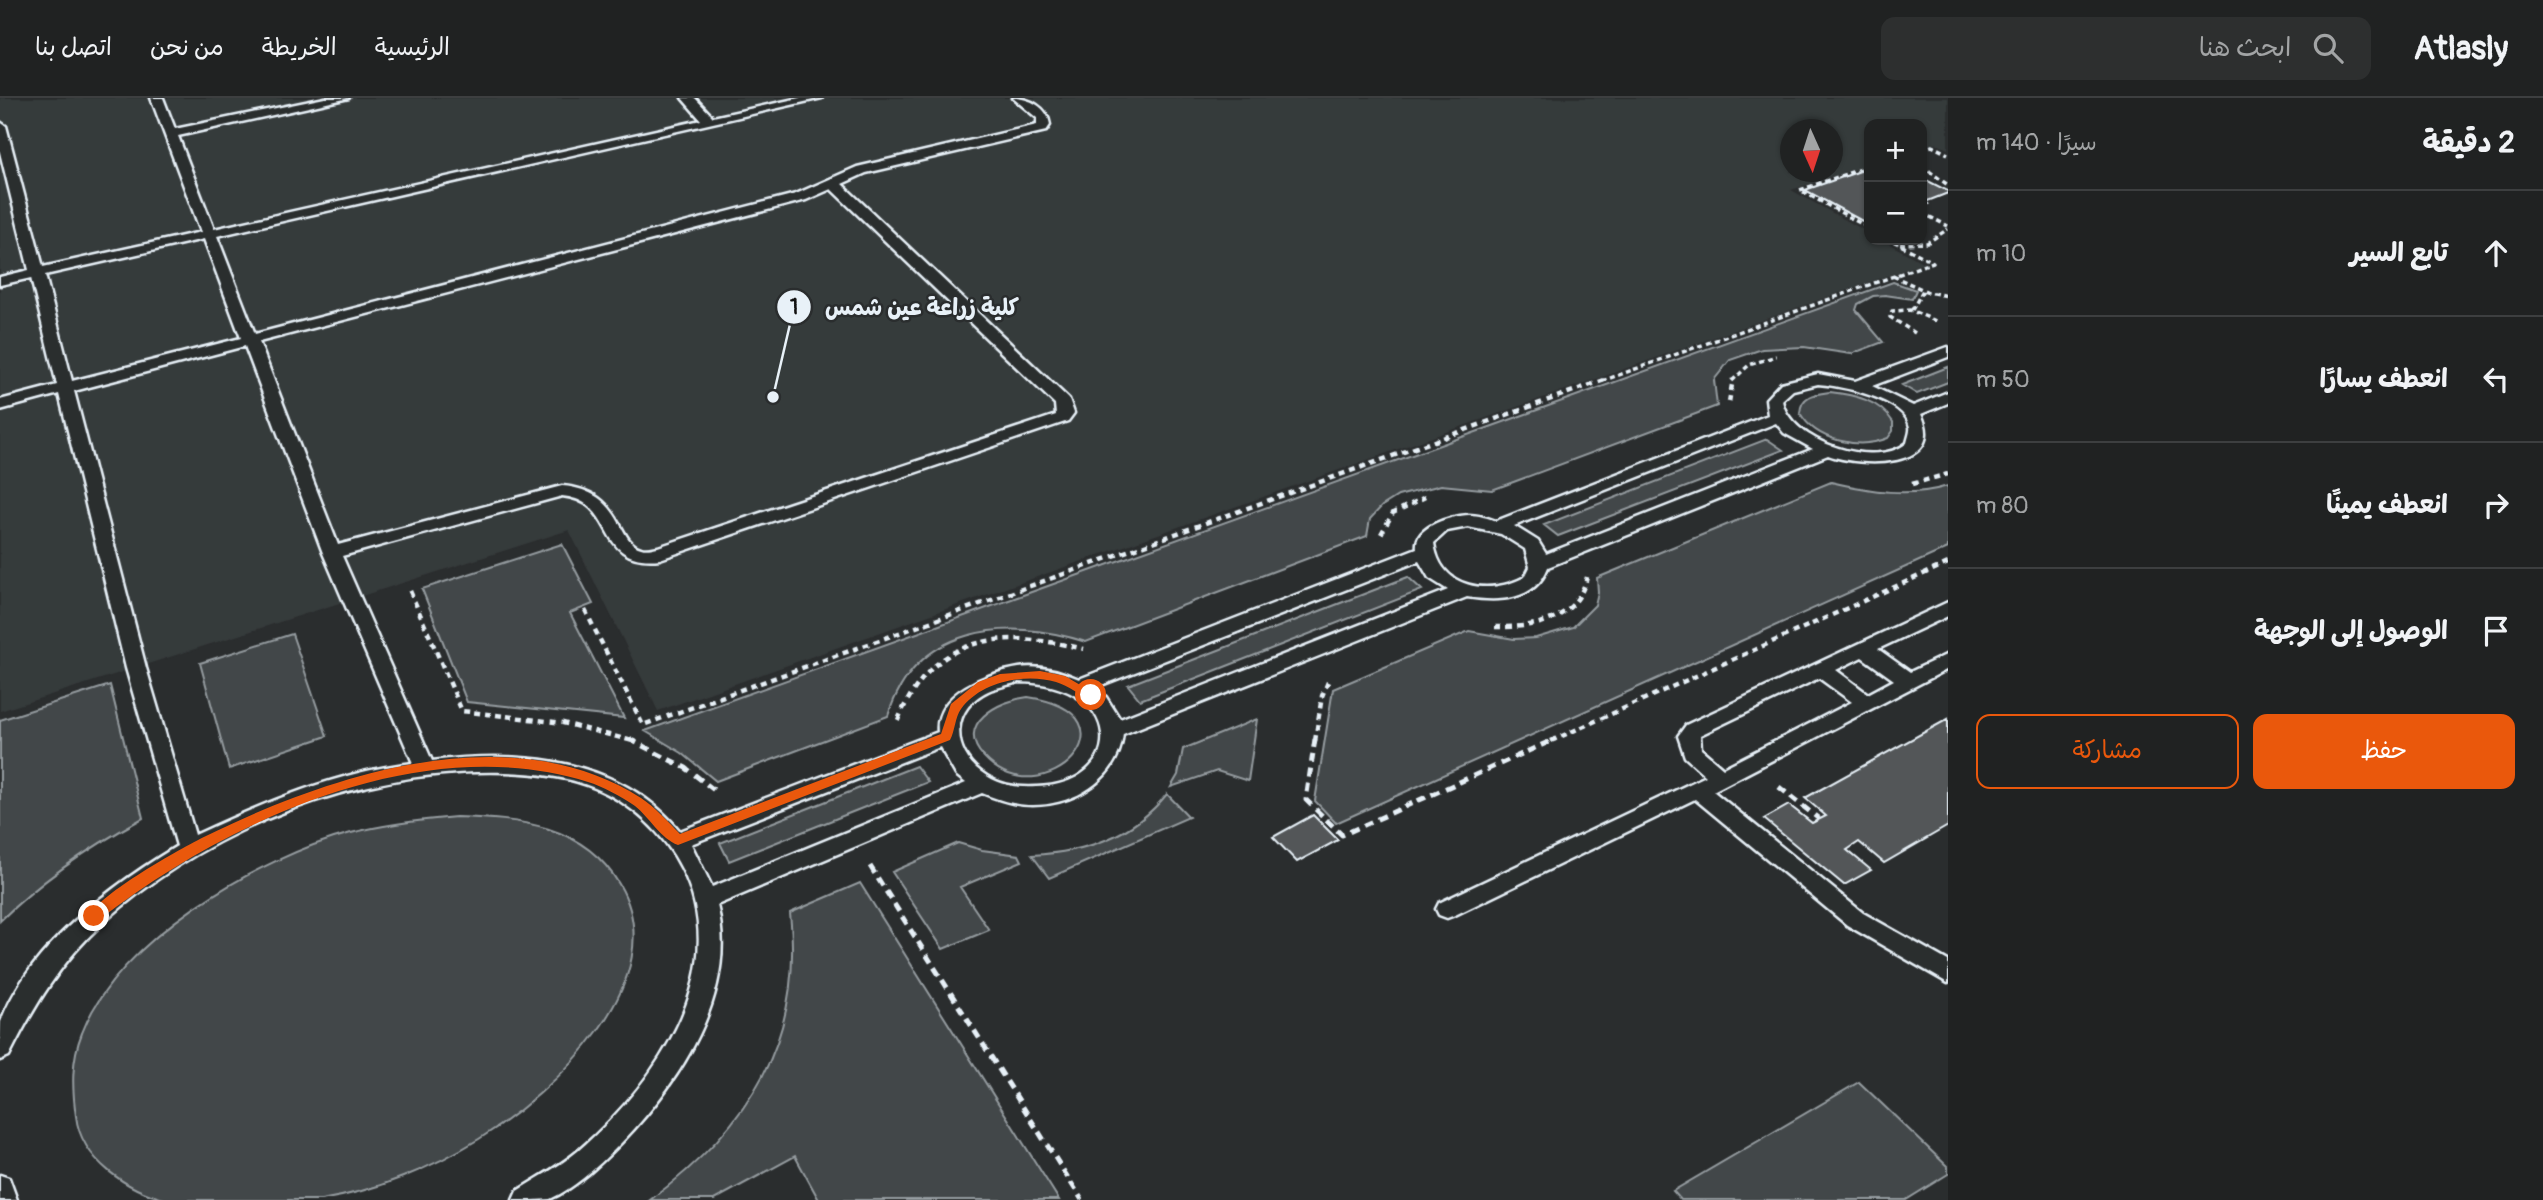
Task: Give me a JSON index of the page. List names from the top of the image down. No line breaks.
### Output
{"places":["كلية زراعة عين شمس"],"north":"bottom","page":{"header":"Atlasly","search":"ابحث هنا","nav":["الرئيسية","الخريطة","من نحن","اتصل بنا"],"heading":["2 دقيقة","سيرًا · 140 m"],"map_buttons":["+","−"],"list":[["تابع السير","10 m"],["انعطف يسارًا","50 m"],["انعطف يمينًا","80 m"],"الوصول إلى الوجهة"],"buttons":["حفظ","مشاركة"]}}
